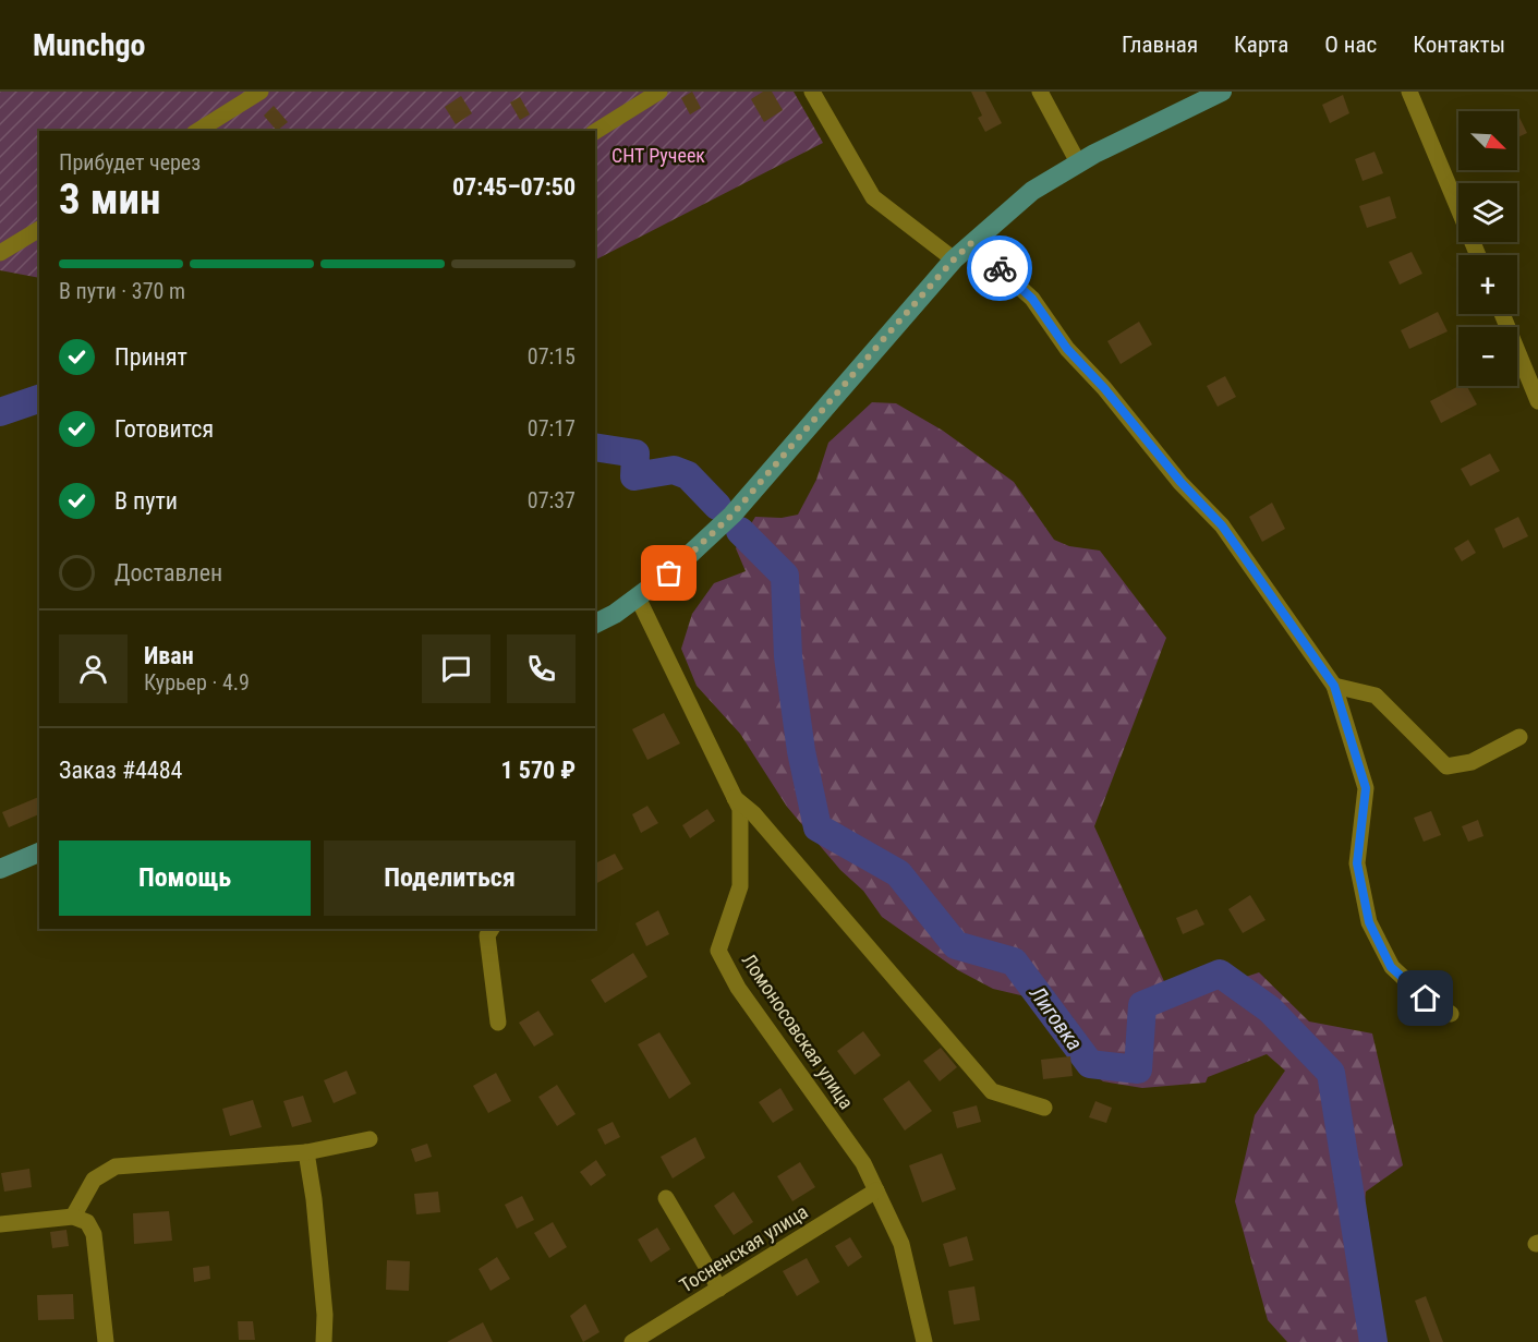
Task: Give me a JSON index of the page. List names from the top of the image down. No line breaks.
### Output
{"streets":{"street":["Ломоносовская улица","Тосненская улица"]},"crossings":[["Ломоносовская улица","Тосненская улица"]],"water":["Лиговка"],"parks":["СНТ Ручеек"],"north":"bottom right","page":{"header":"Munchgo","nav":["Главная","Карта","О нас","Контакты"],"map_buttons":["+","−"],"heading":["3 мин","Прибудет через","07:45–07:50"],"panel":["Иван","Курьер · 4.9","Заказ #4484","1 570 ₽"],"bar":"В пути · 370 m","list":[["Принят","07:15"],["Готовится","07:17"],["В пути","07:37"],"Доставлен"],"buttons":["Помощь","Поделиться"]}}
